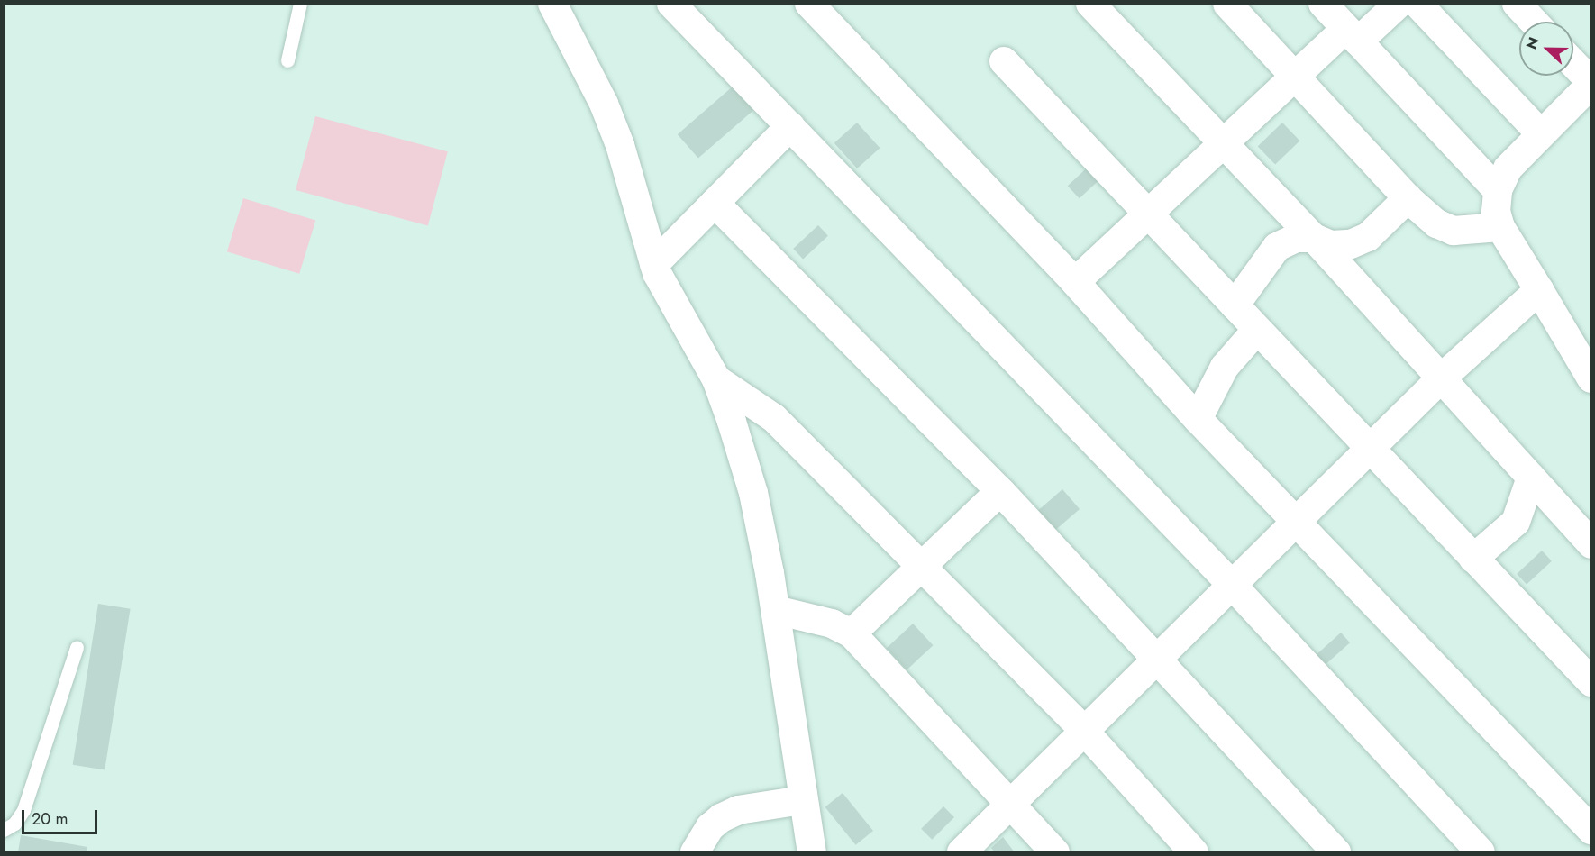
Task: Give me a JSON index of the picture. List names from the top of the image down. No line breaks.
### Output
{"scale_bar":"20 m","north":"left"}
